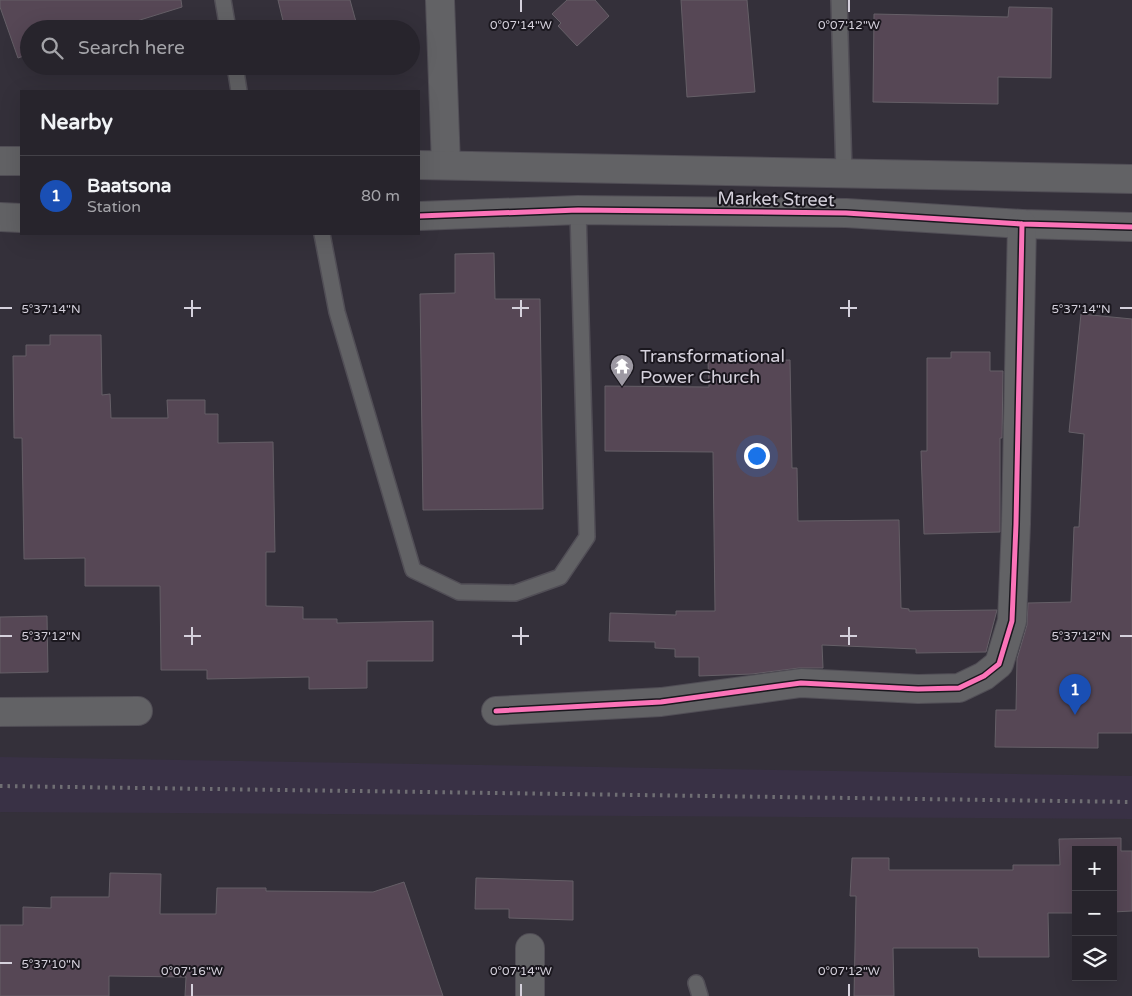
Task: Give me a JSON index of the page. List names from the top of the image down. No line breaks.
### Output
{"streets":{"street":["Market Street"]},"places":{"temple":["Transformational Power Church"]},"page":{"search":"Search here","heading":"Nearby","list":[{"mark":"1","name":"Baatsona","note":"Station","value":"80 m"}],"pins":"1","map_buttons":["+","−"]},"coordinates":["0°07'14\"W","0°07'12\"W","5°37'14\"N","5°37'12\"N","5°37'10\"N","0°07'16\"W"]}
